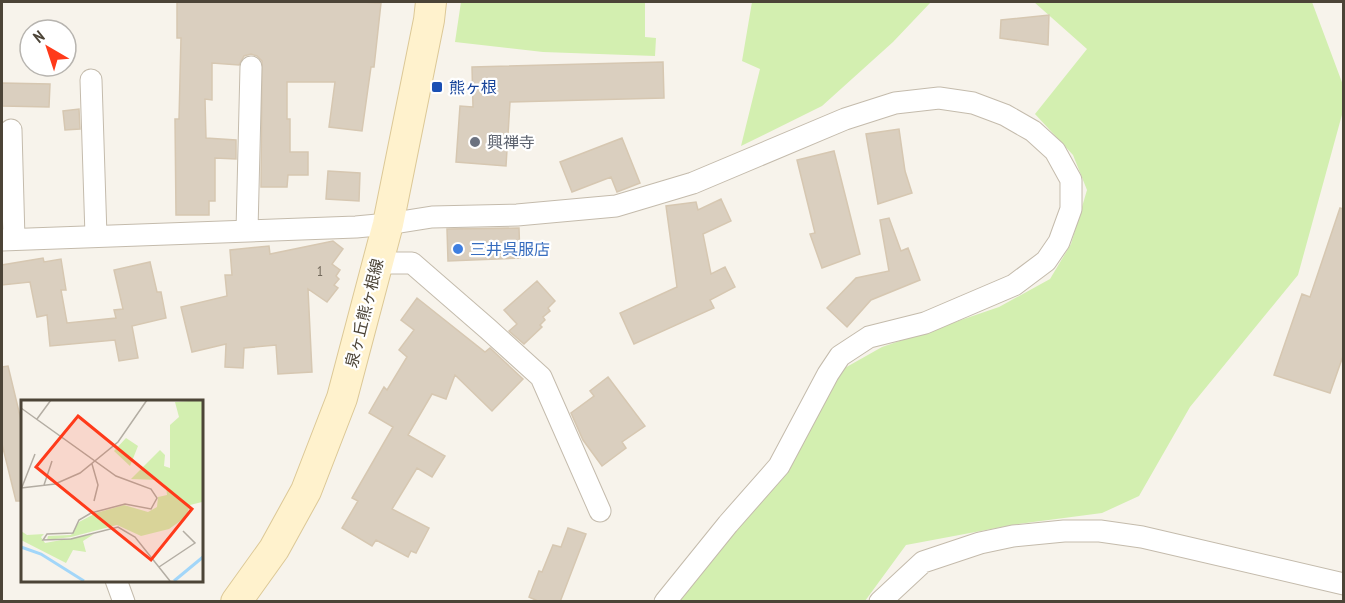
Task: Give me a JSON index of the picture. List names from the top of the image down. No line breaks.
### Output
{"streets":{"main road":["泉ヶ丘熊ヶ根線"]},"places":{"transit":["熊ヶ根"],"other":["興禅寺","三井呉服店"]},"house_numbers":["1"],"north":"top left"}
